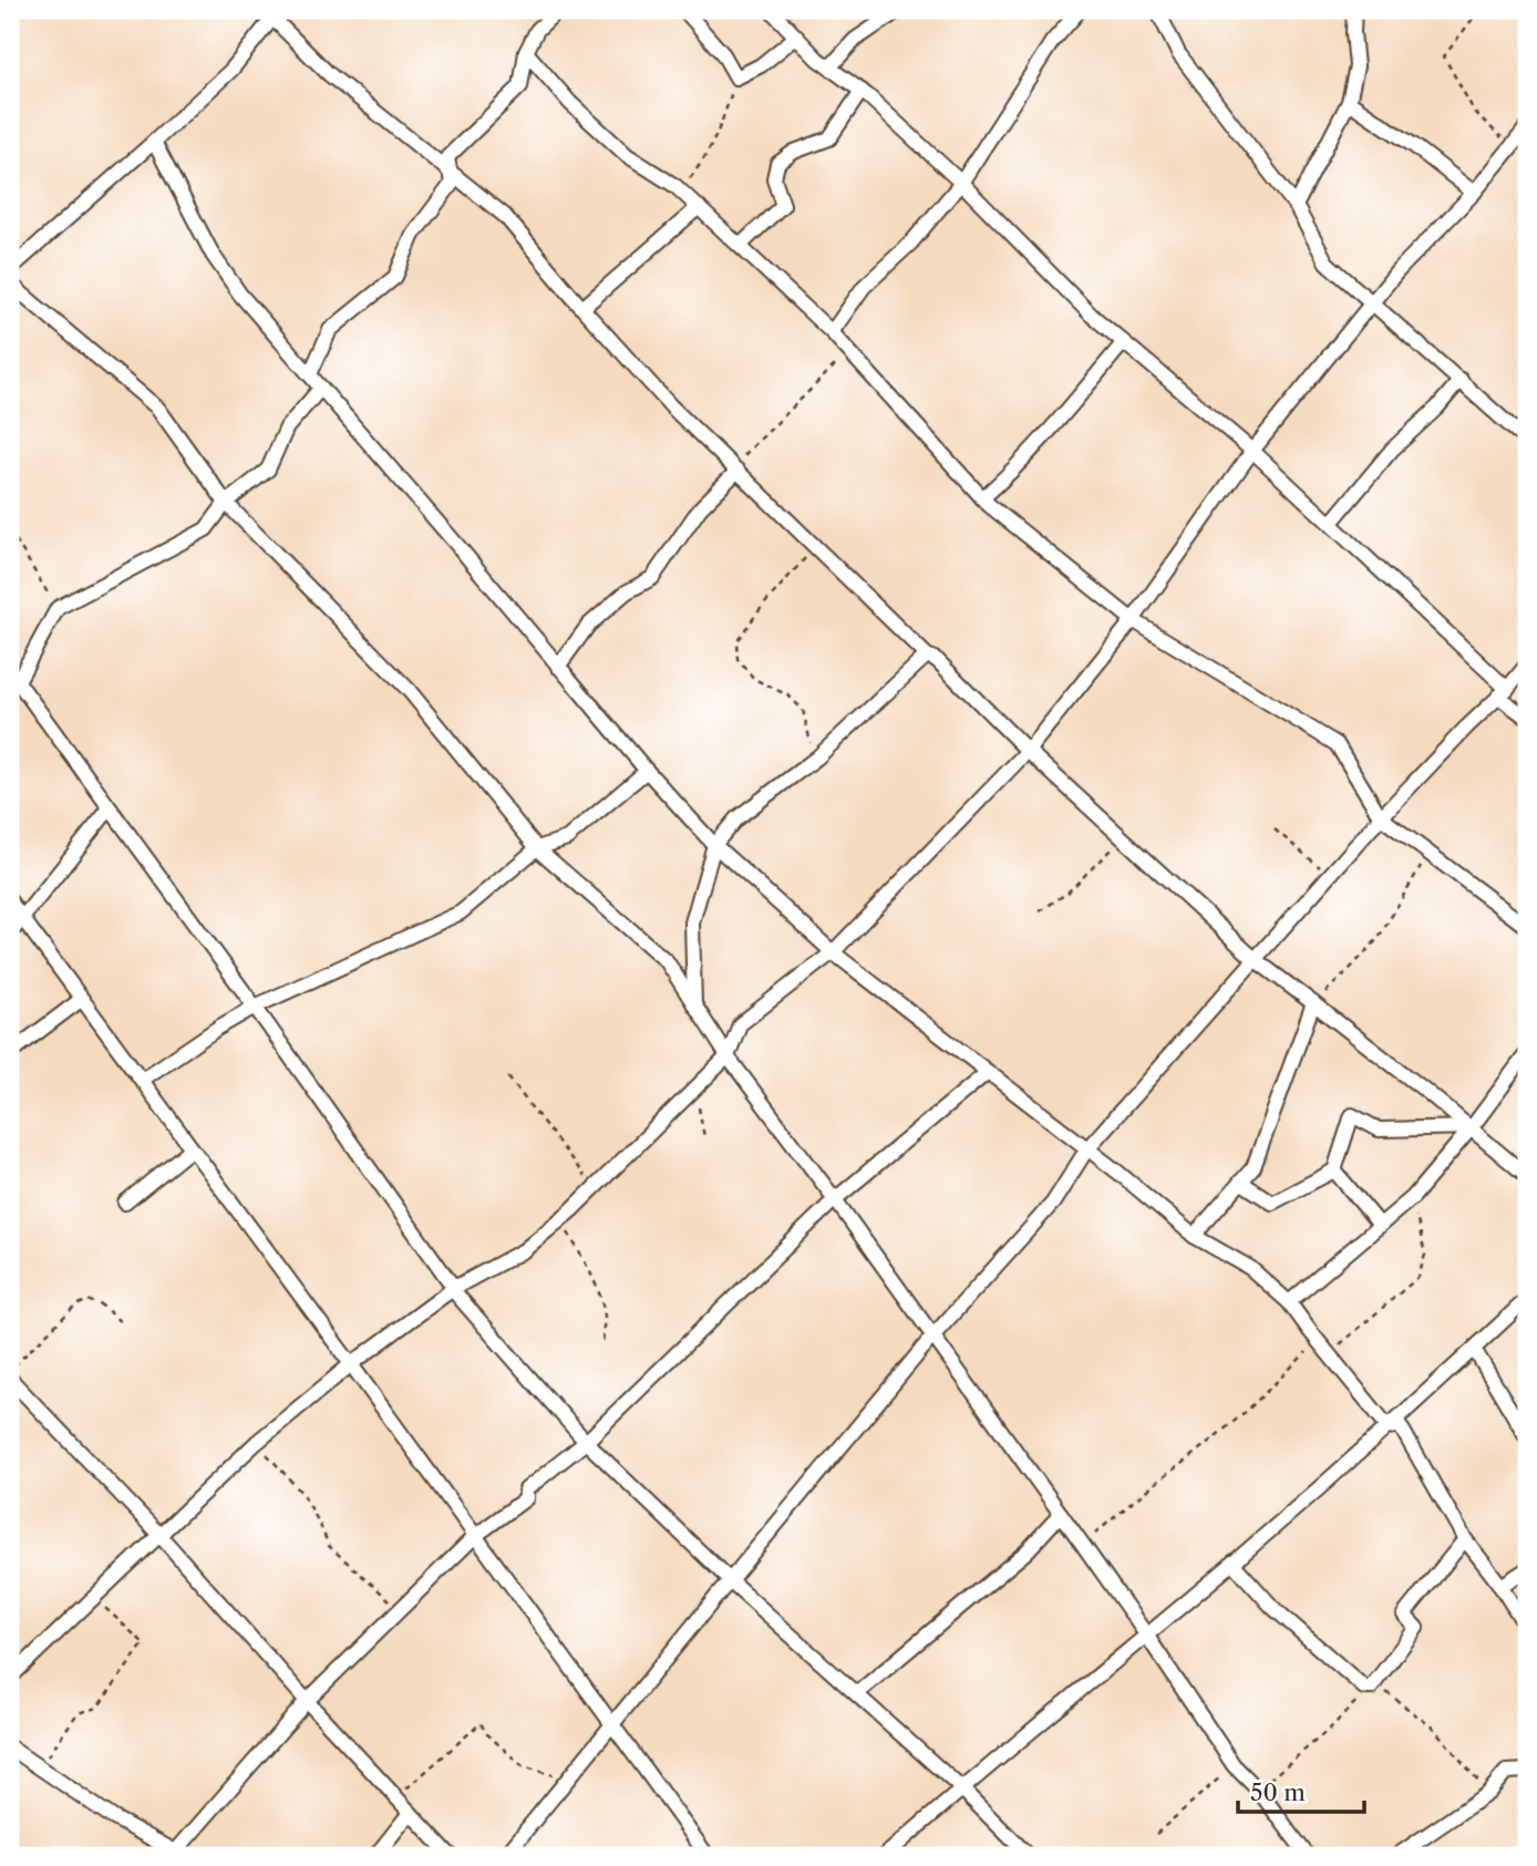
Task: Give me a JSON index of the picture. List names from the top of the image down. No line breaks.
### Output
{"scale_bar":"50 m"}
